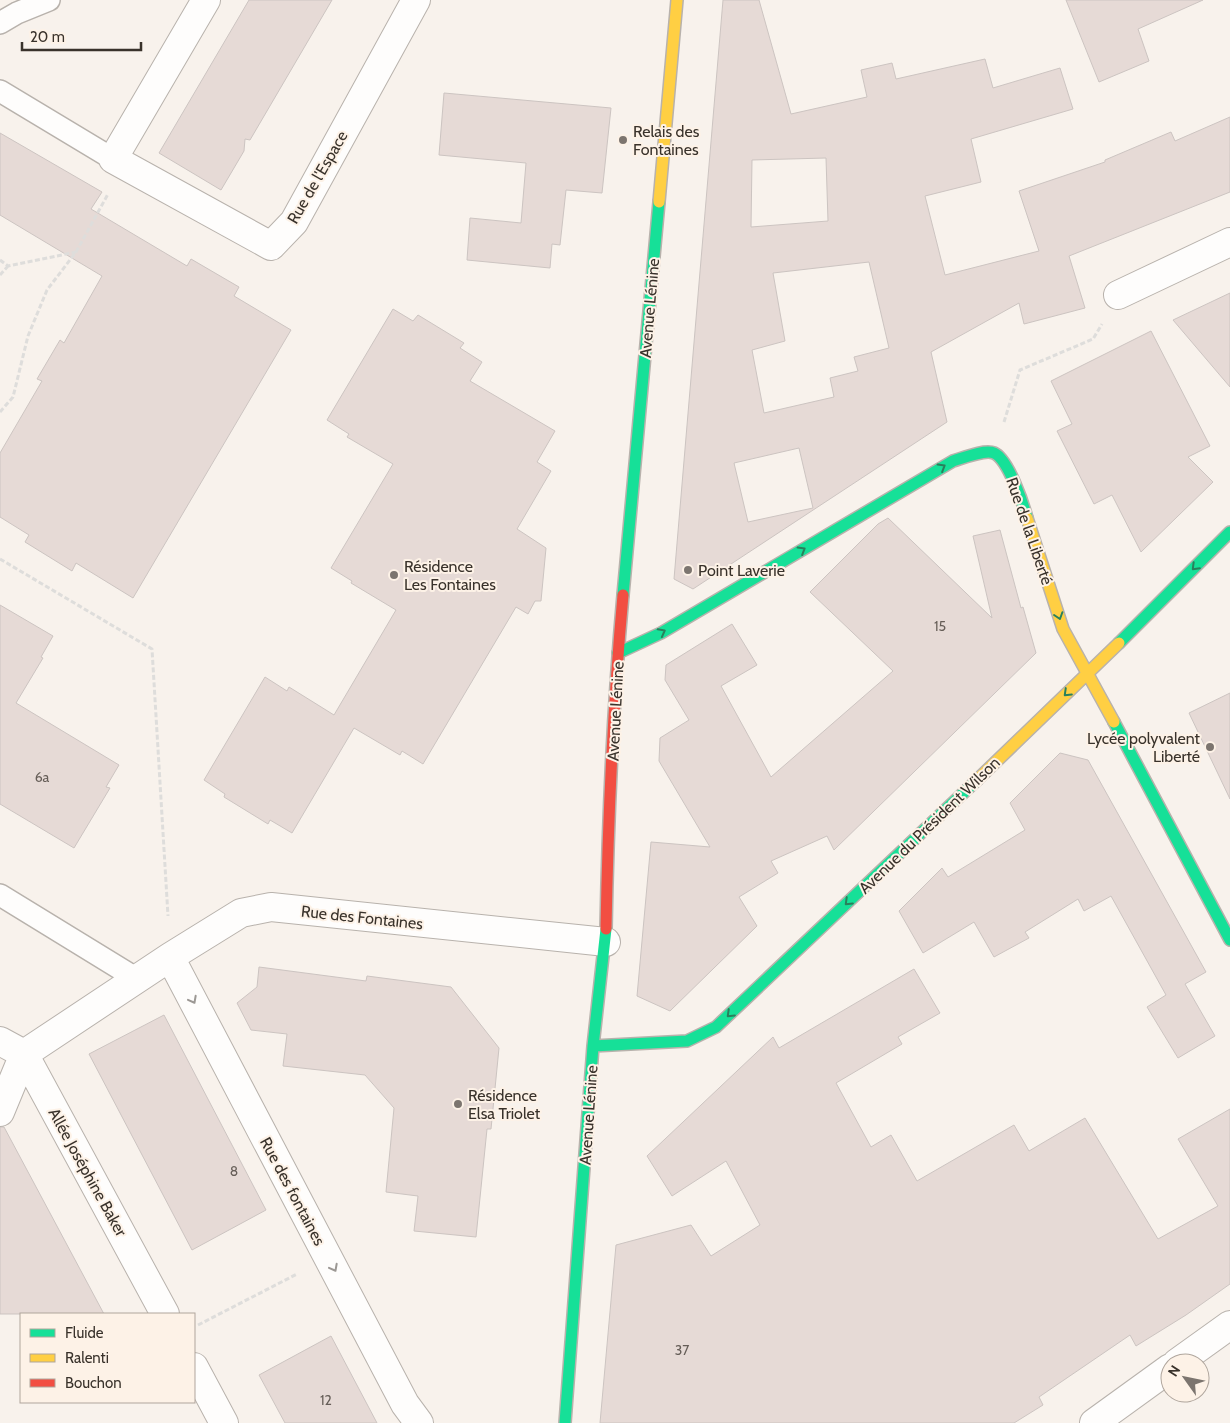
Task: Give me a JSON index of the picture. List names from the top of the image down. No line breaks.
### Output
{"streets":{"street":["Rue de l'Espace","Avenue Lénine","Rue de la Liberté","Avenue du Président Wilson","Rue des Fontaines","Allée Joséphine Baker","Rue des fontaines"]},"crossings":[["Avenue Lénine","Avenue du Président Wilson"],["Avenue Lénine","Rue des Fontaines"],["Rue de la Liberté","Avenue du Président Wilson"],["Rue des Fontaines","Allée Joséphine Baker"],["Rue des Fontaines","Rue des fontaines"]],"one_way":["Rue de la Liberté","Avenue du Président Wilson","Rue des fontaines"],"places":["Relais des Fontaines","Point Laverie","Résidence Les Fontaines","Lycée polyvalent Liberté","Résidence Elsa Triolet"],"house_numbers":["15","6a","8","37","12"],"legend":["Fluide","Ralenti","Bouchon"],"scale_bar":"20 m","north":"top left"}
